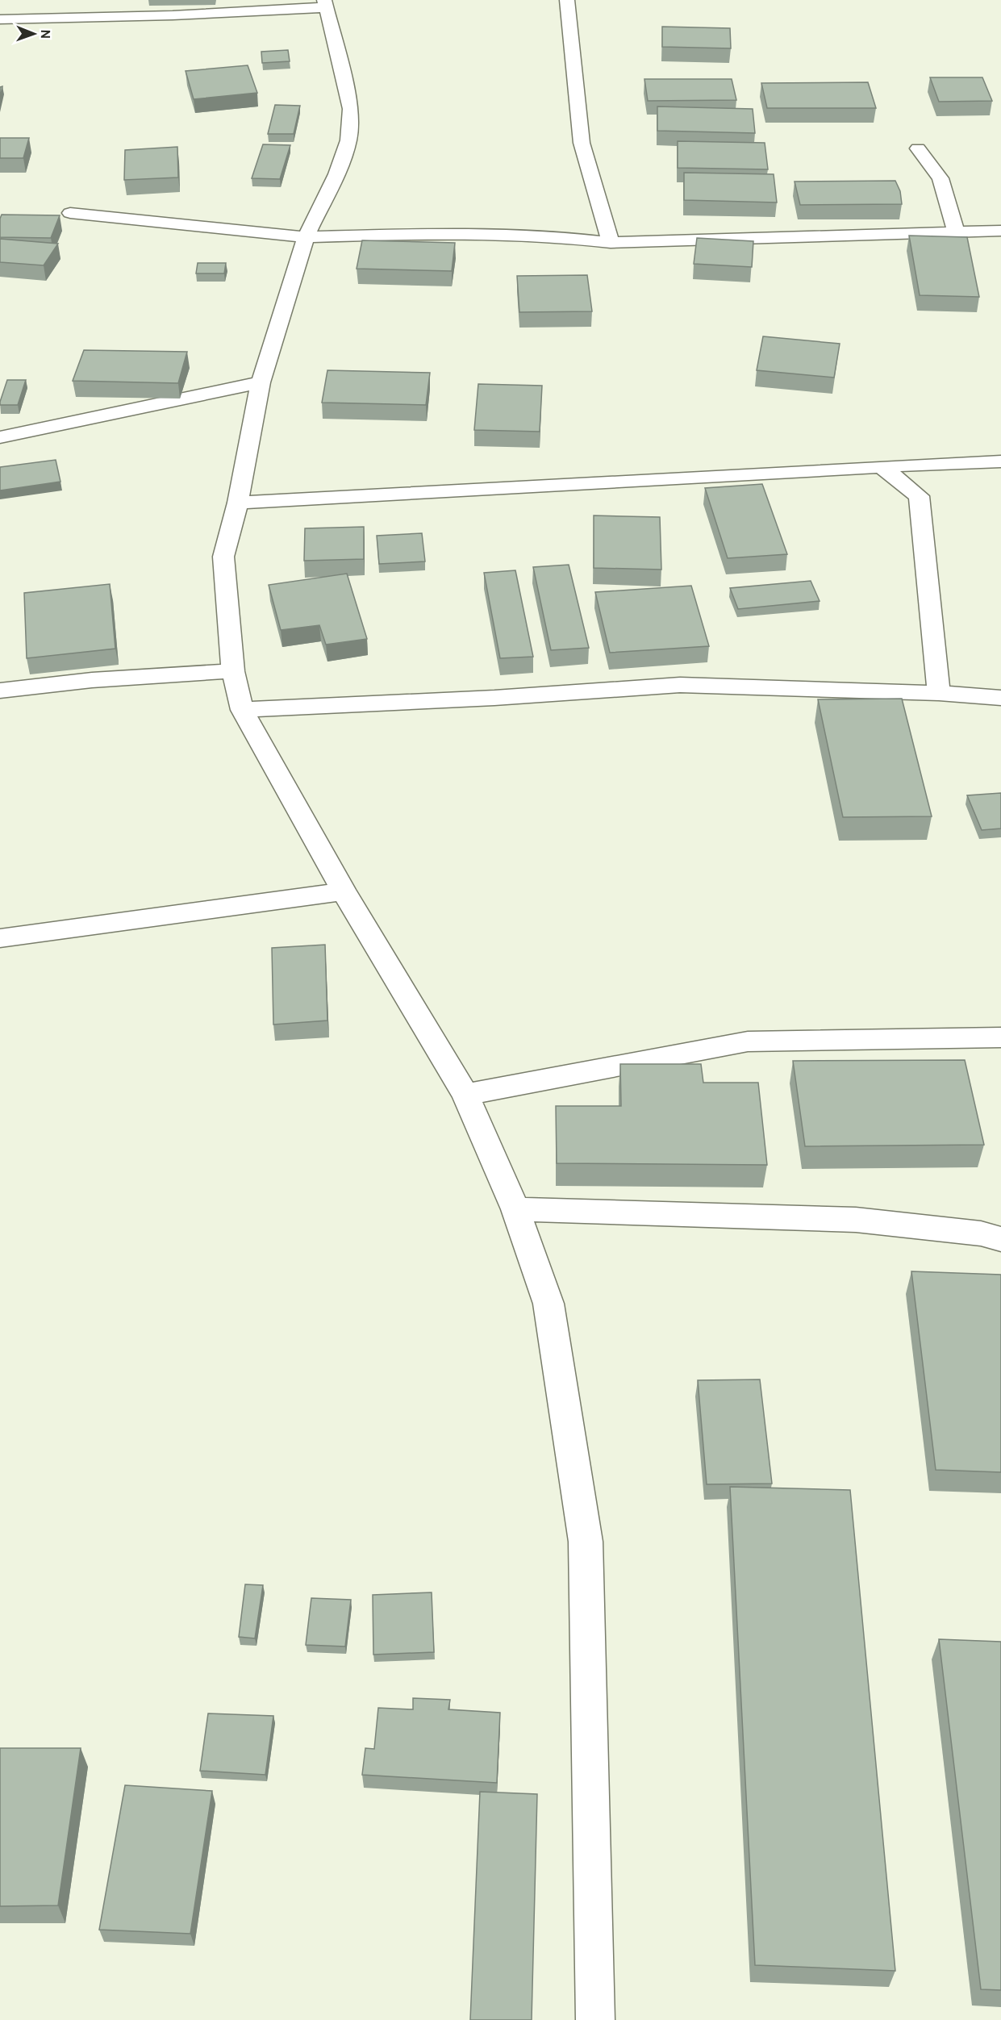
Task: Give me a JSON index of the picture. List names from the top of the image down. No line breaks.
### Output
{"north":"right"}
